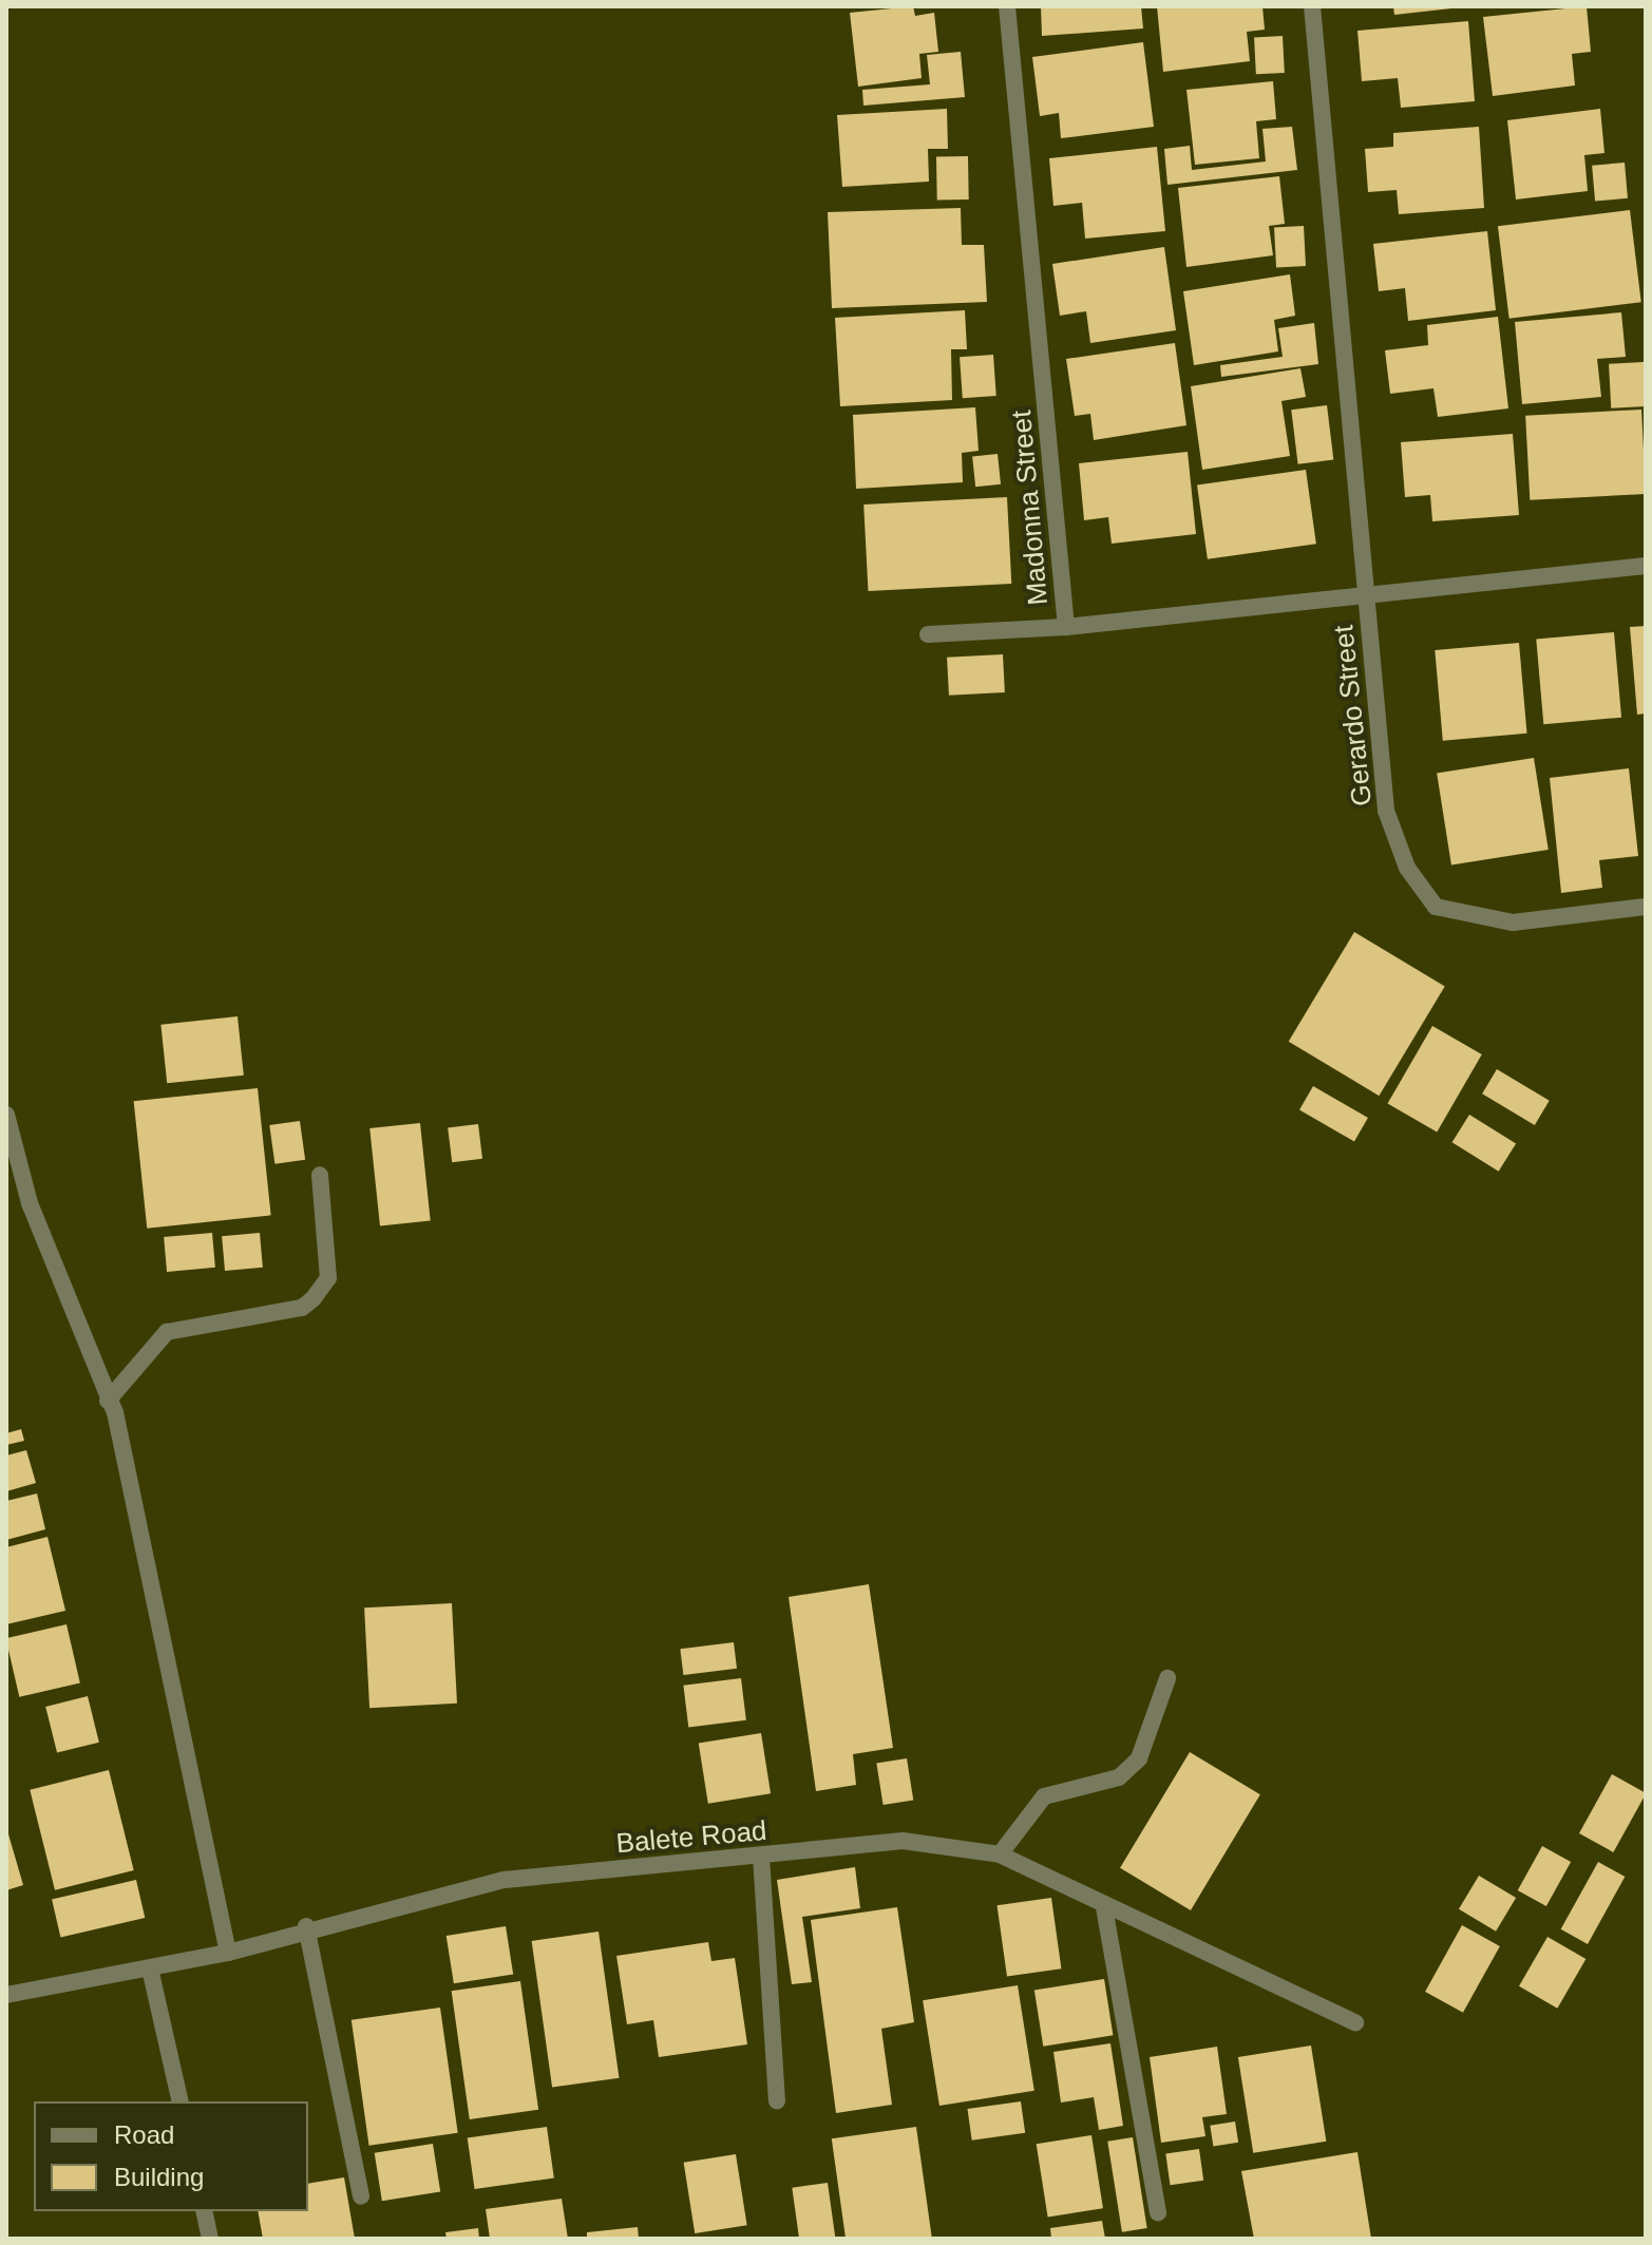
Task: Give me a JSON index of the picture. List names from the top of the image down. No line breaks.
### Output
{"streets":{"street":["Madonna Street","Gerardo Street","Balete Road"]},"crossings":[["Madonna Street","Gerardo Street"]],"legend":["Road","Building"]}
